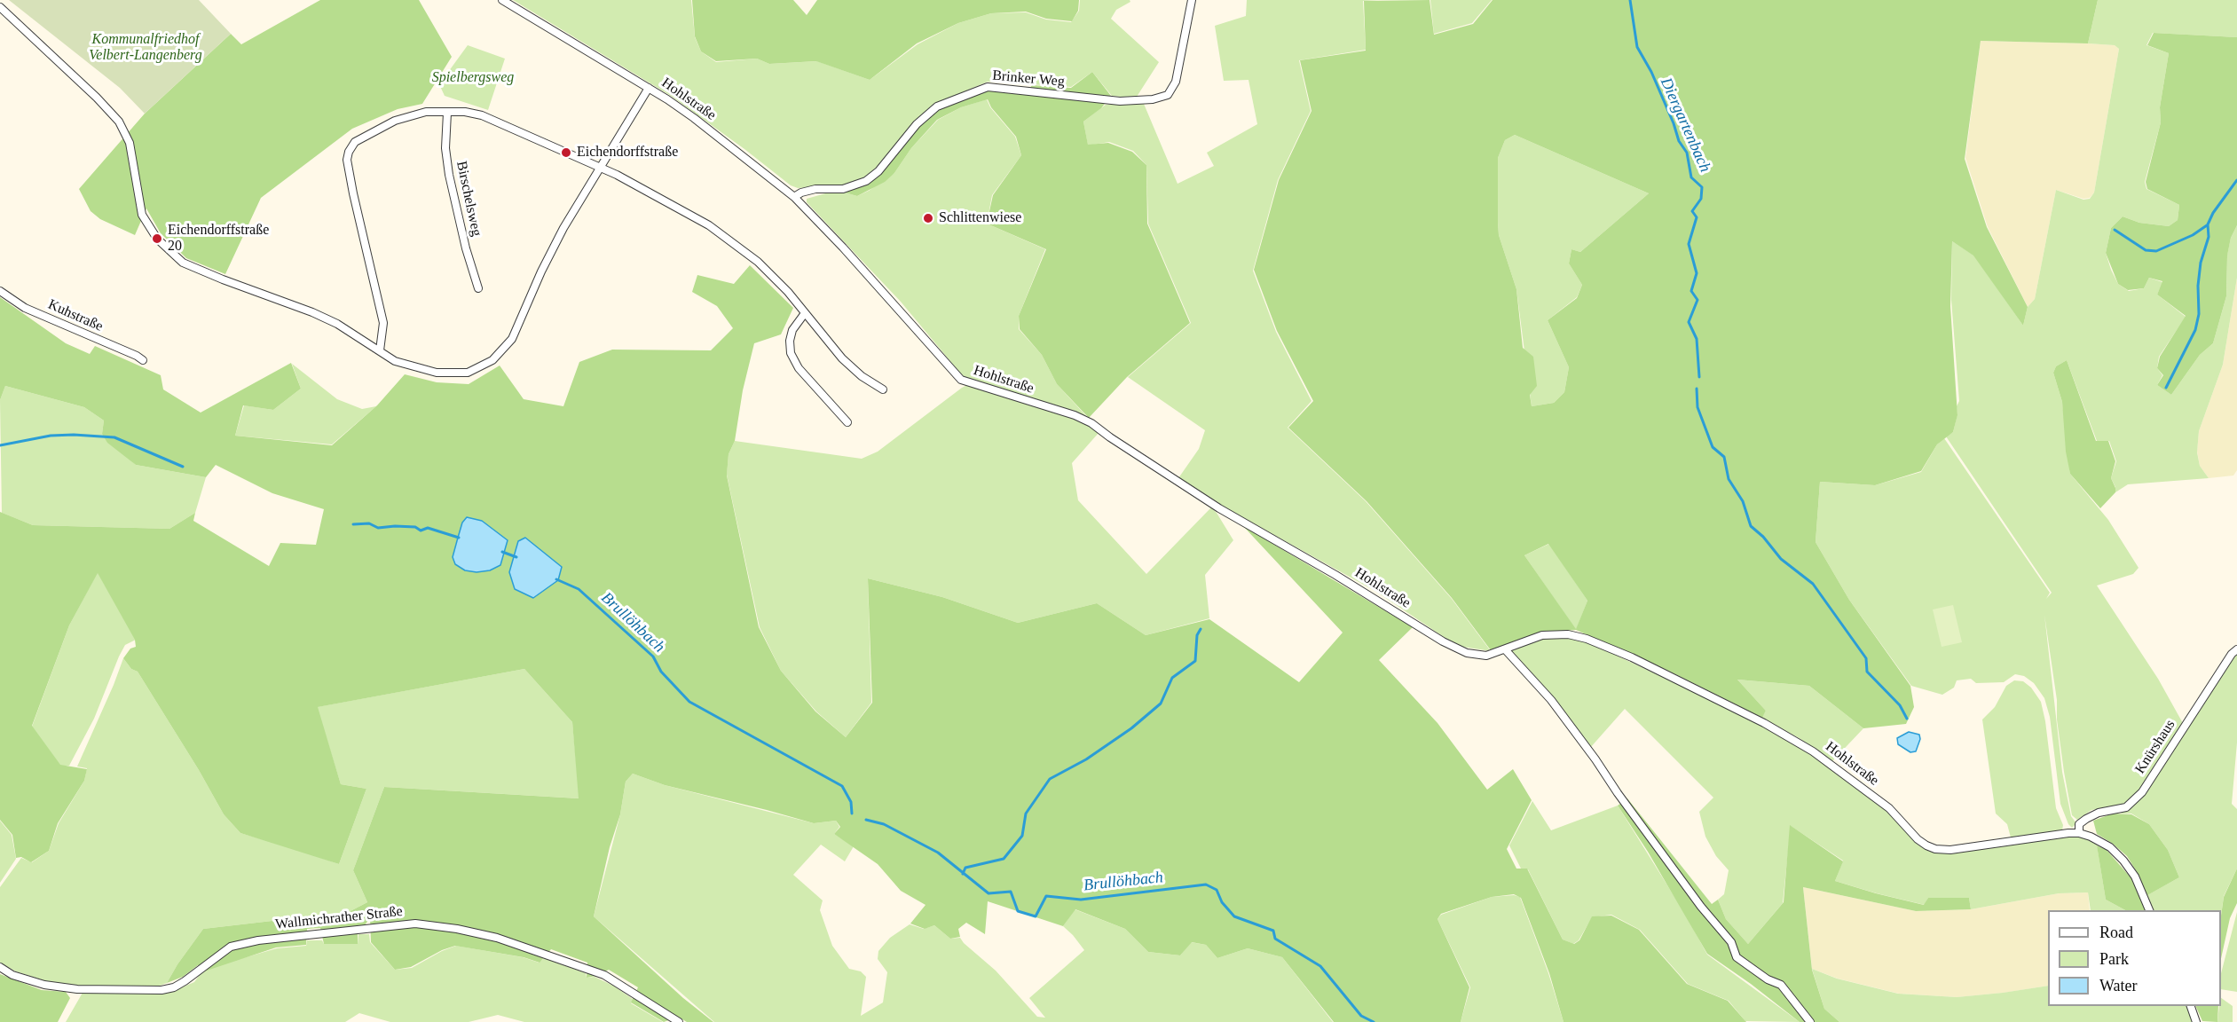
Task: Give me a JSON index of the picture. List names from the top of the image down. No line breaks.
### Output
{"streets":{"street":["Brinker Weg","Hohlstraße","Birschelsweg","Kuhstraße","Knürshaus","Wallmichrather Straße"]},"crossings":[["Brinker Weg","Hohlstraße"],["Hohlstraße","Knürshaus"]],"water":["Diergartenbach","Brullöhbach"],"parks":["Kommunalfriedhof Velbert-Langenberg","Spielbergsweg"],"places":["Eichendorffstraße","Schlittenwiese","Eichendorffstraße 20"],"legend":["Road","Park","Water"]}
